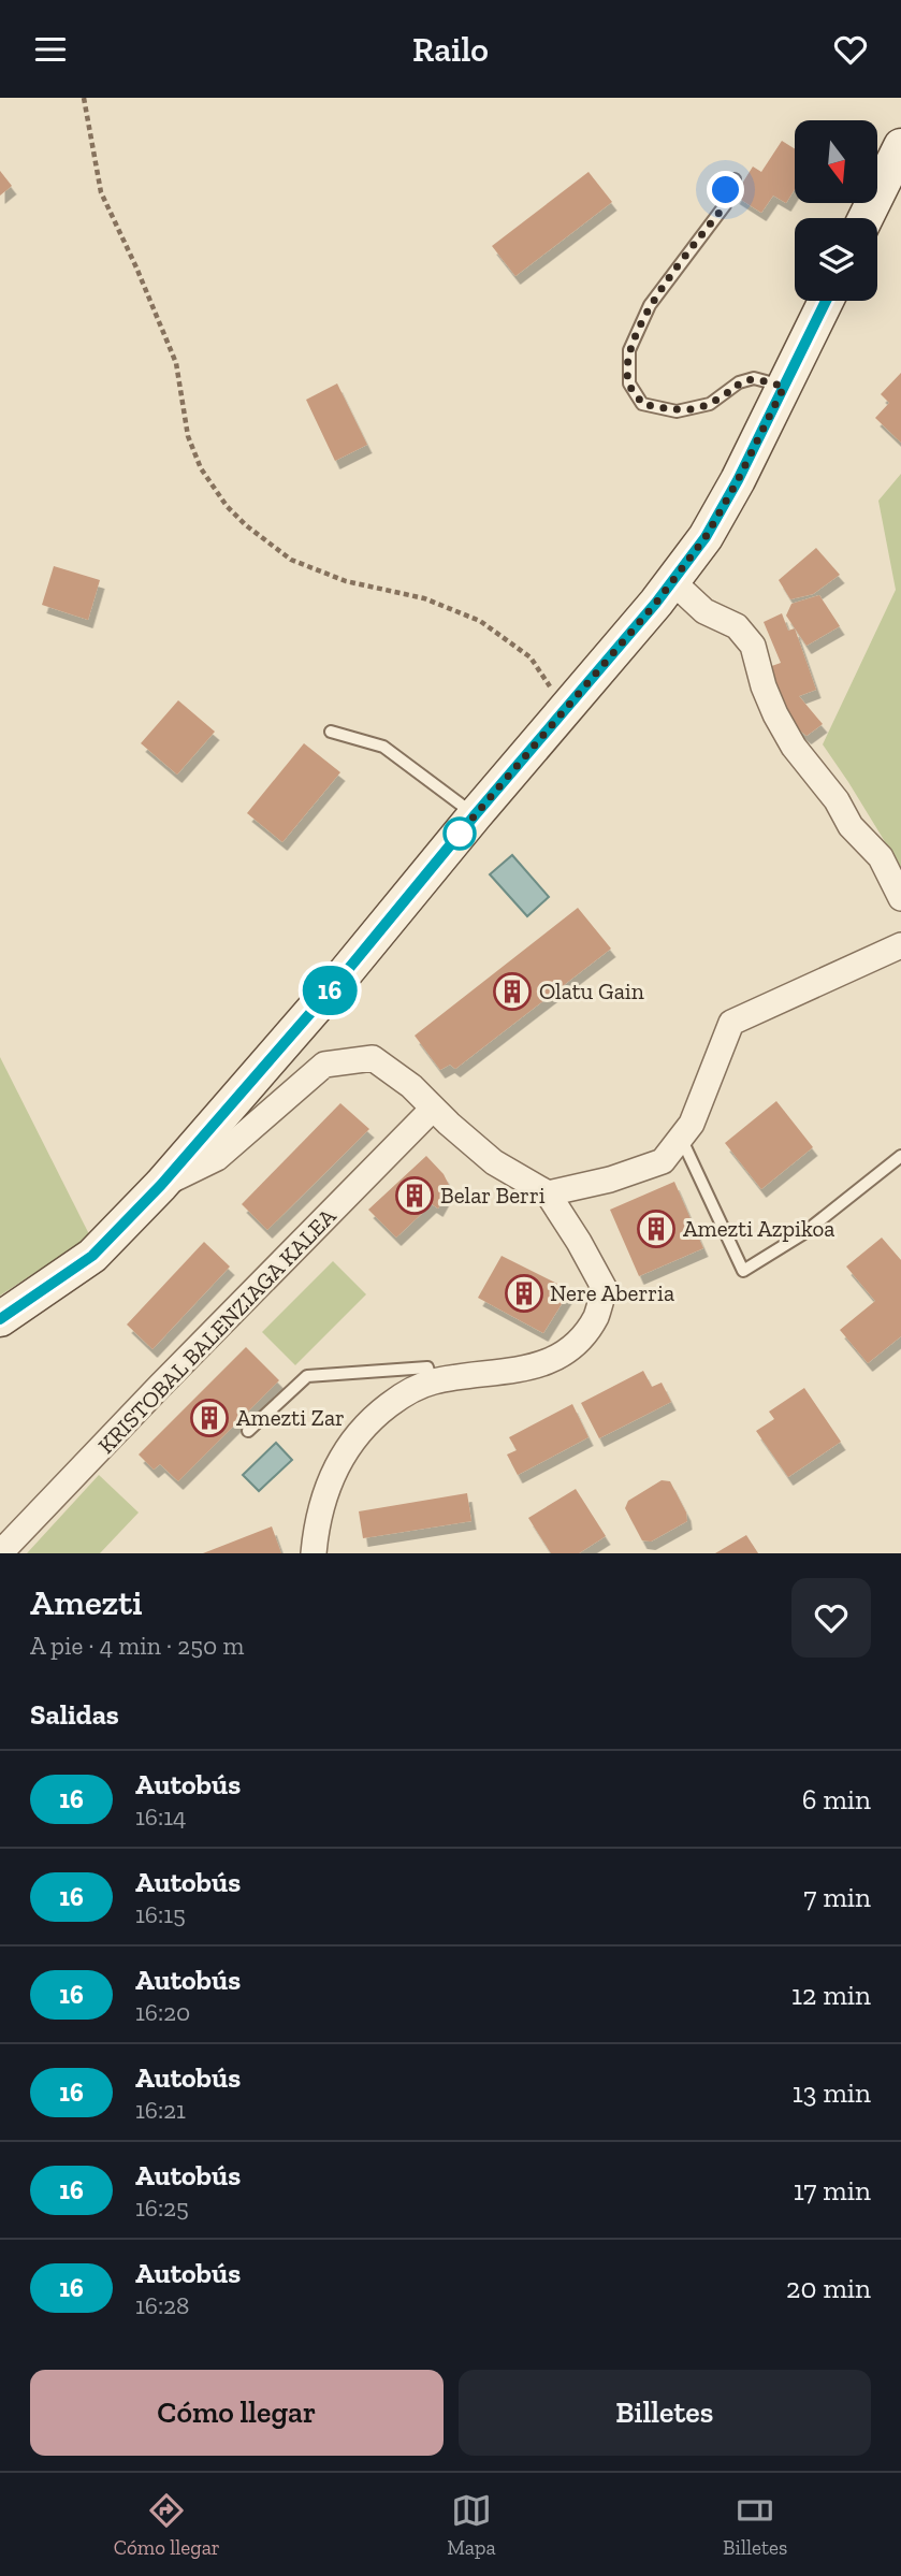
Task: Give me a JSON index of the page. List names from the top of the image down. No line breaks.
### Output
{"streets":{"street":["KRISTOBAL BALENZIAGA KALEA"]},"places":{"building":["Olatu Gain","Belar Berri","Amezti Azpikoa","Nere Aberria","Amezti Zar"]},"lines":["bus line 16"],"north":"bottom","page":{"header":"Railo","on_map":"16","heading":[["Amezti","A pie · 4 min · 250 m"],"Salidas"],"list":[{"mark":"16","name":"Autobús","note":"16:14","value":"6 min"},{"mark":"16","name":"Autobús","note":"16:15","value":"7 min"},{"mark":"16","name":"Autobús","note":"16:20","value":"12 min"},{"mark":"16","name":"Autobús","note":"16:21","value":"13 min"},{"mark":"16","name":"Autobús","note":"16:25","value":"17 min"},{"mark":"16","name":"Autobús","note":"16:28","value":"20 min"}],"buttons":["Cómo llegar","Billetes"],"tabs":["Cómo llegar","Mapa","Billetes"]}}
